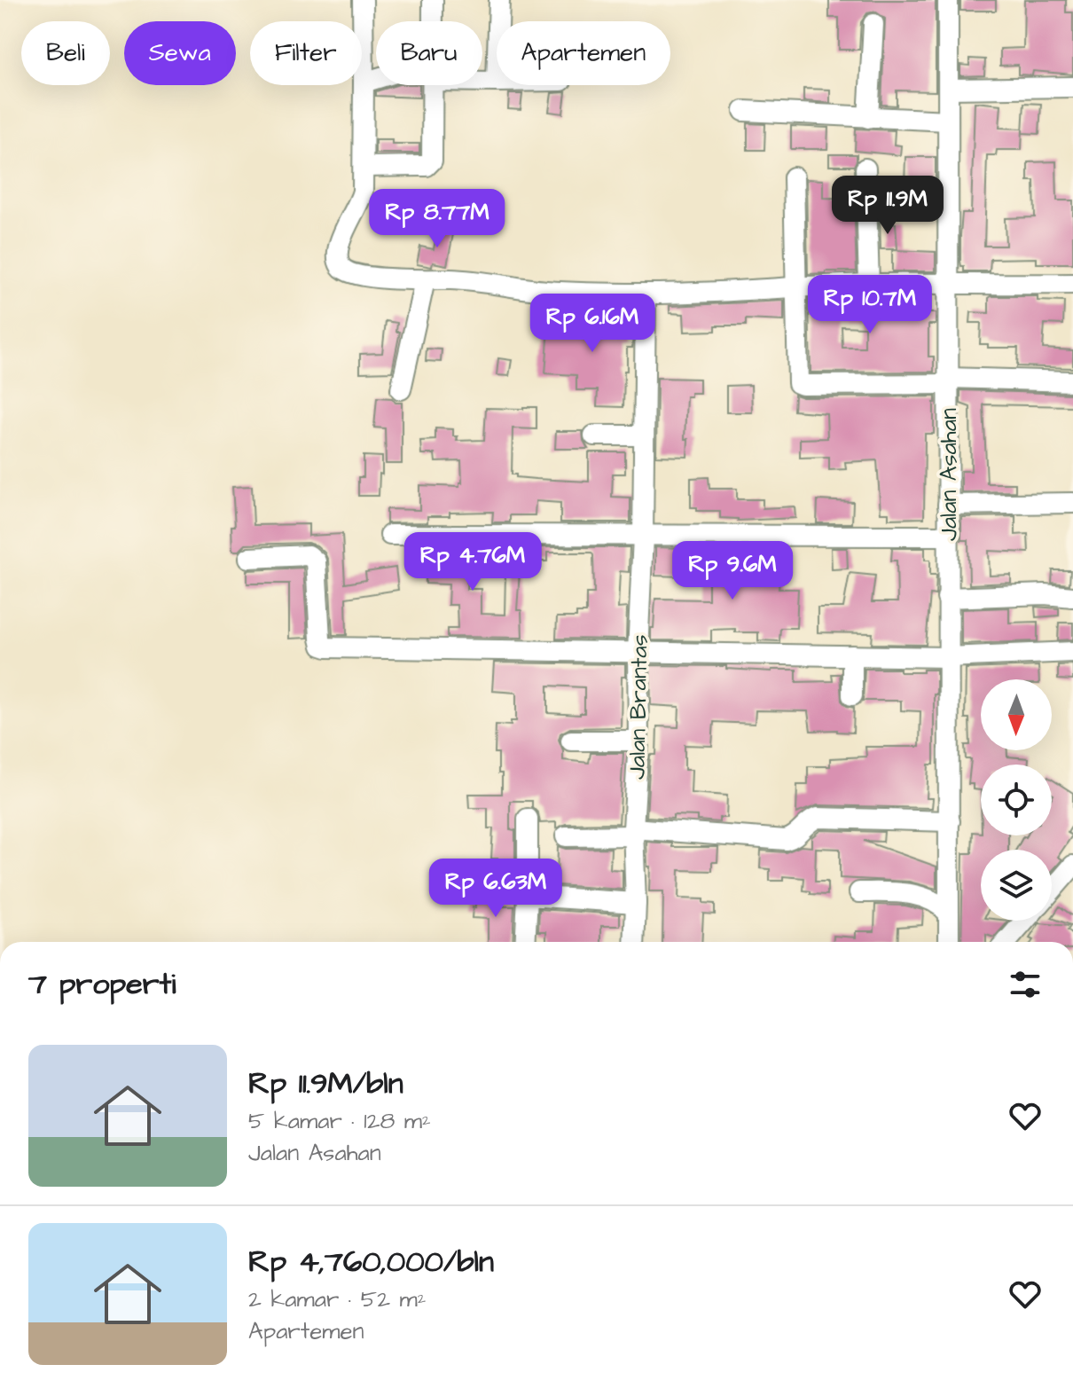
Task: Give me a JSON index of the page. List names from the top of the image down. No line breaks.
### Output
{"streets":{"street":["Jalan Asahan","Jalan Brantas"]},"north":"bottom","page":{"chip":["Beli","Sewa","Filter","Baru","Apartemen"],"price":["Rp 11.9M","Rp 8.77M","Rp 10.7M","Rp 6.16M","Rp 4.76M","Rp 9.6M","Rp 6.63M"],"heading":"7 properti","list":[{"name":"Rp 11.9M/bln","note":"5 kamar · 128 m² · Jalan Asahan"},{"name":"Rp 4,760,000/bln","note":"2 kamar · 52 m² · Apartemen"}]}}
